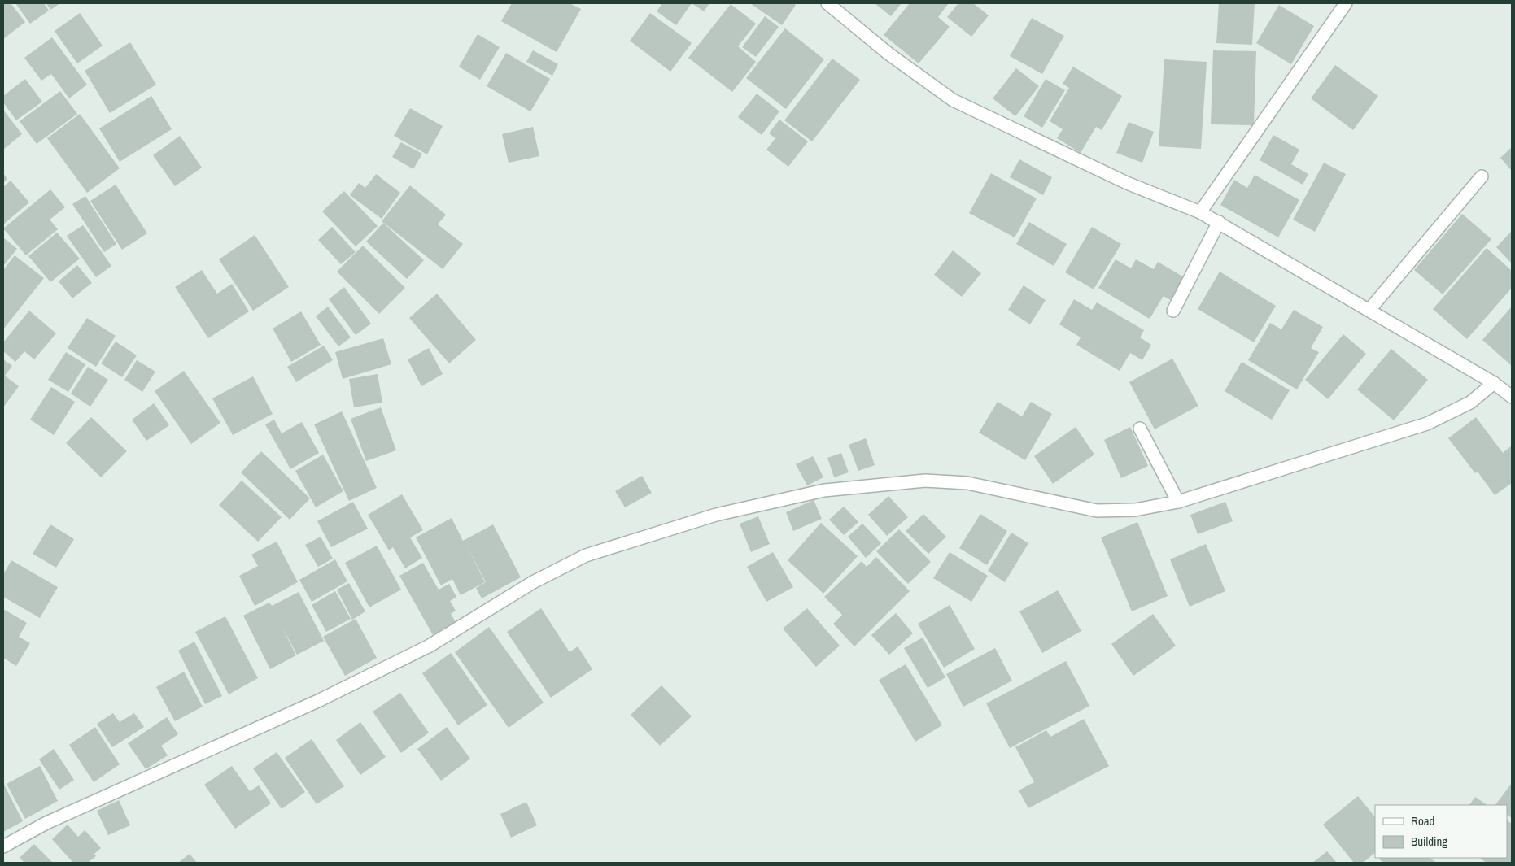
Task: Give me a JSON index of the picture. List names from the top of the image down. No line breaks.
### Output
{"legend":["Road","Building"]}
